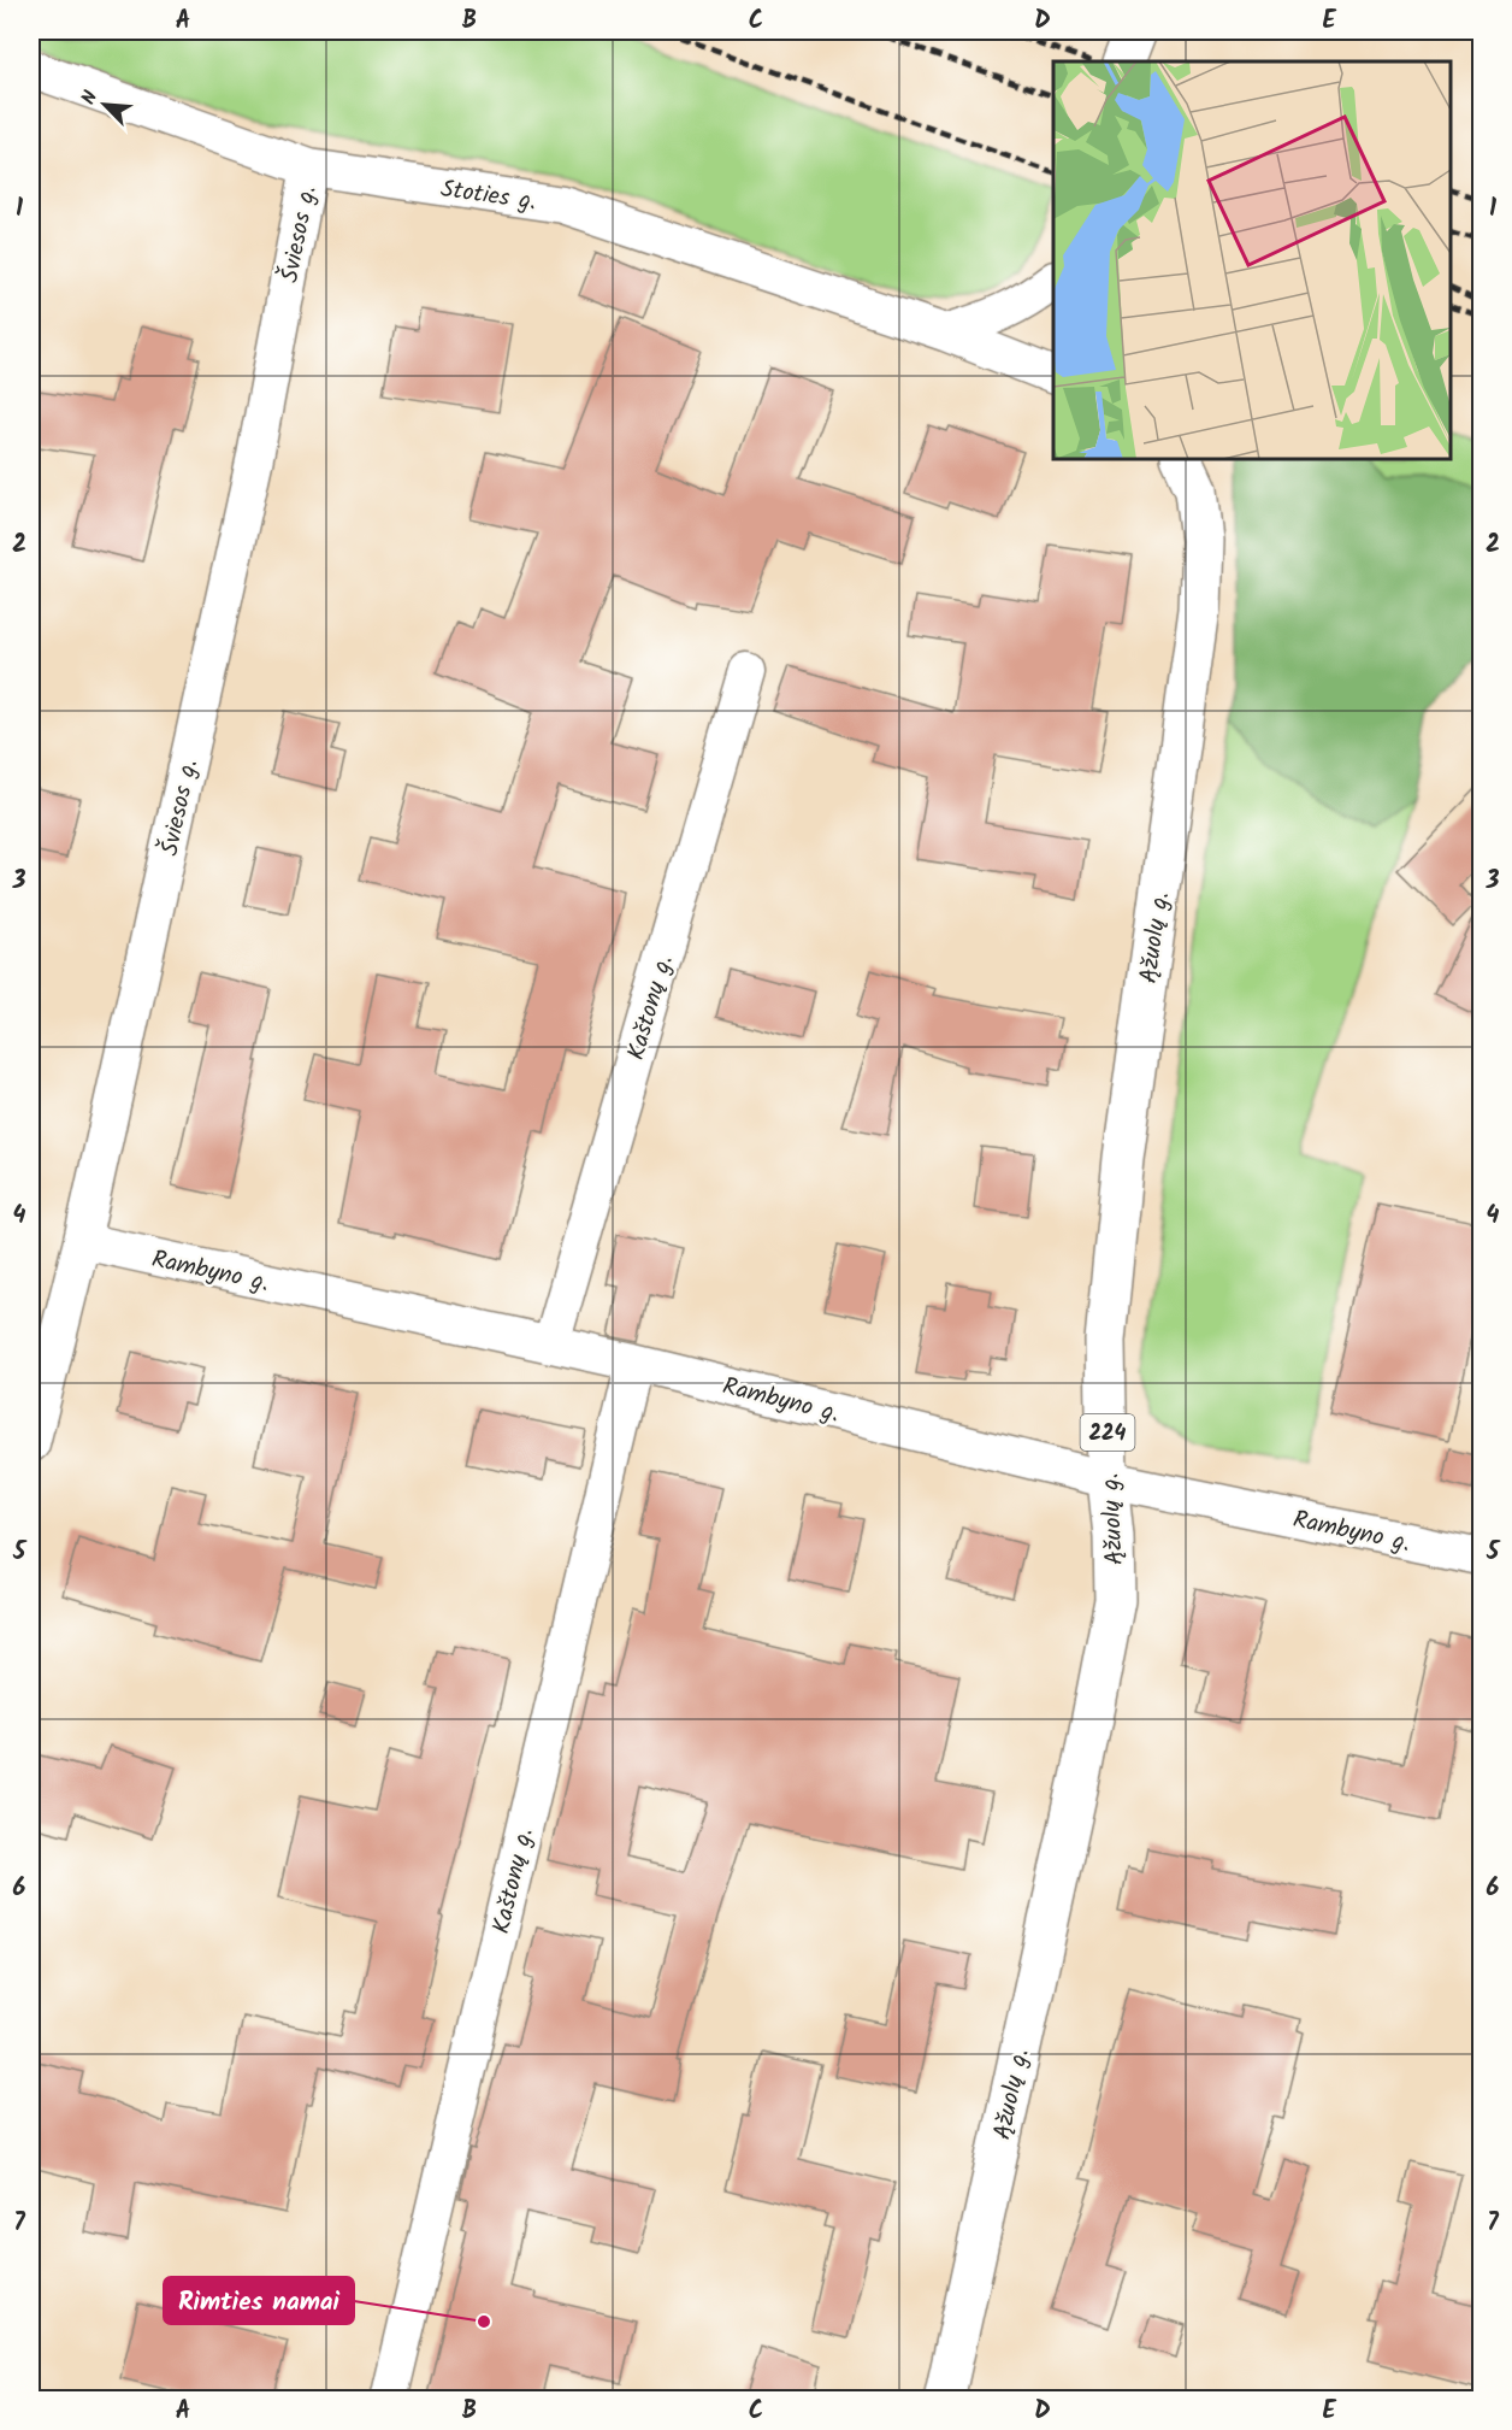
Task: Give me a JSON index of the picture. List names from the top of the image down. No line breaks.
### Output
{"streets":{"main road":["Ąžuolų g.","224"],"street":["Stoties g.","Šviesos g.","Kaštonų g.","Rambyno g."]},"crossings":[["Stoties g.","Šviesos g."],["Šviesos g.","Rambyno g."],["Ąžuolų g.","Rambyno g."],["Kaštonų g.","Rambyno g."]],"places":["Rimties namai"],"north":"top left","grid":{"columns":["A","B","C","D","E"],"rows":["1","2","3","4","5","6","7"]}}
